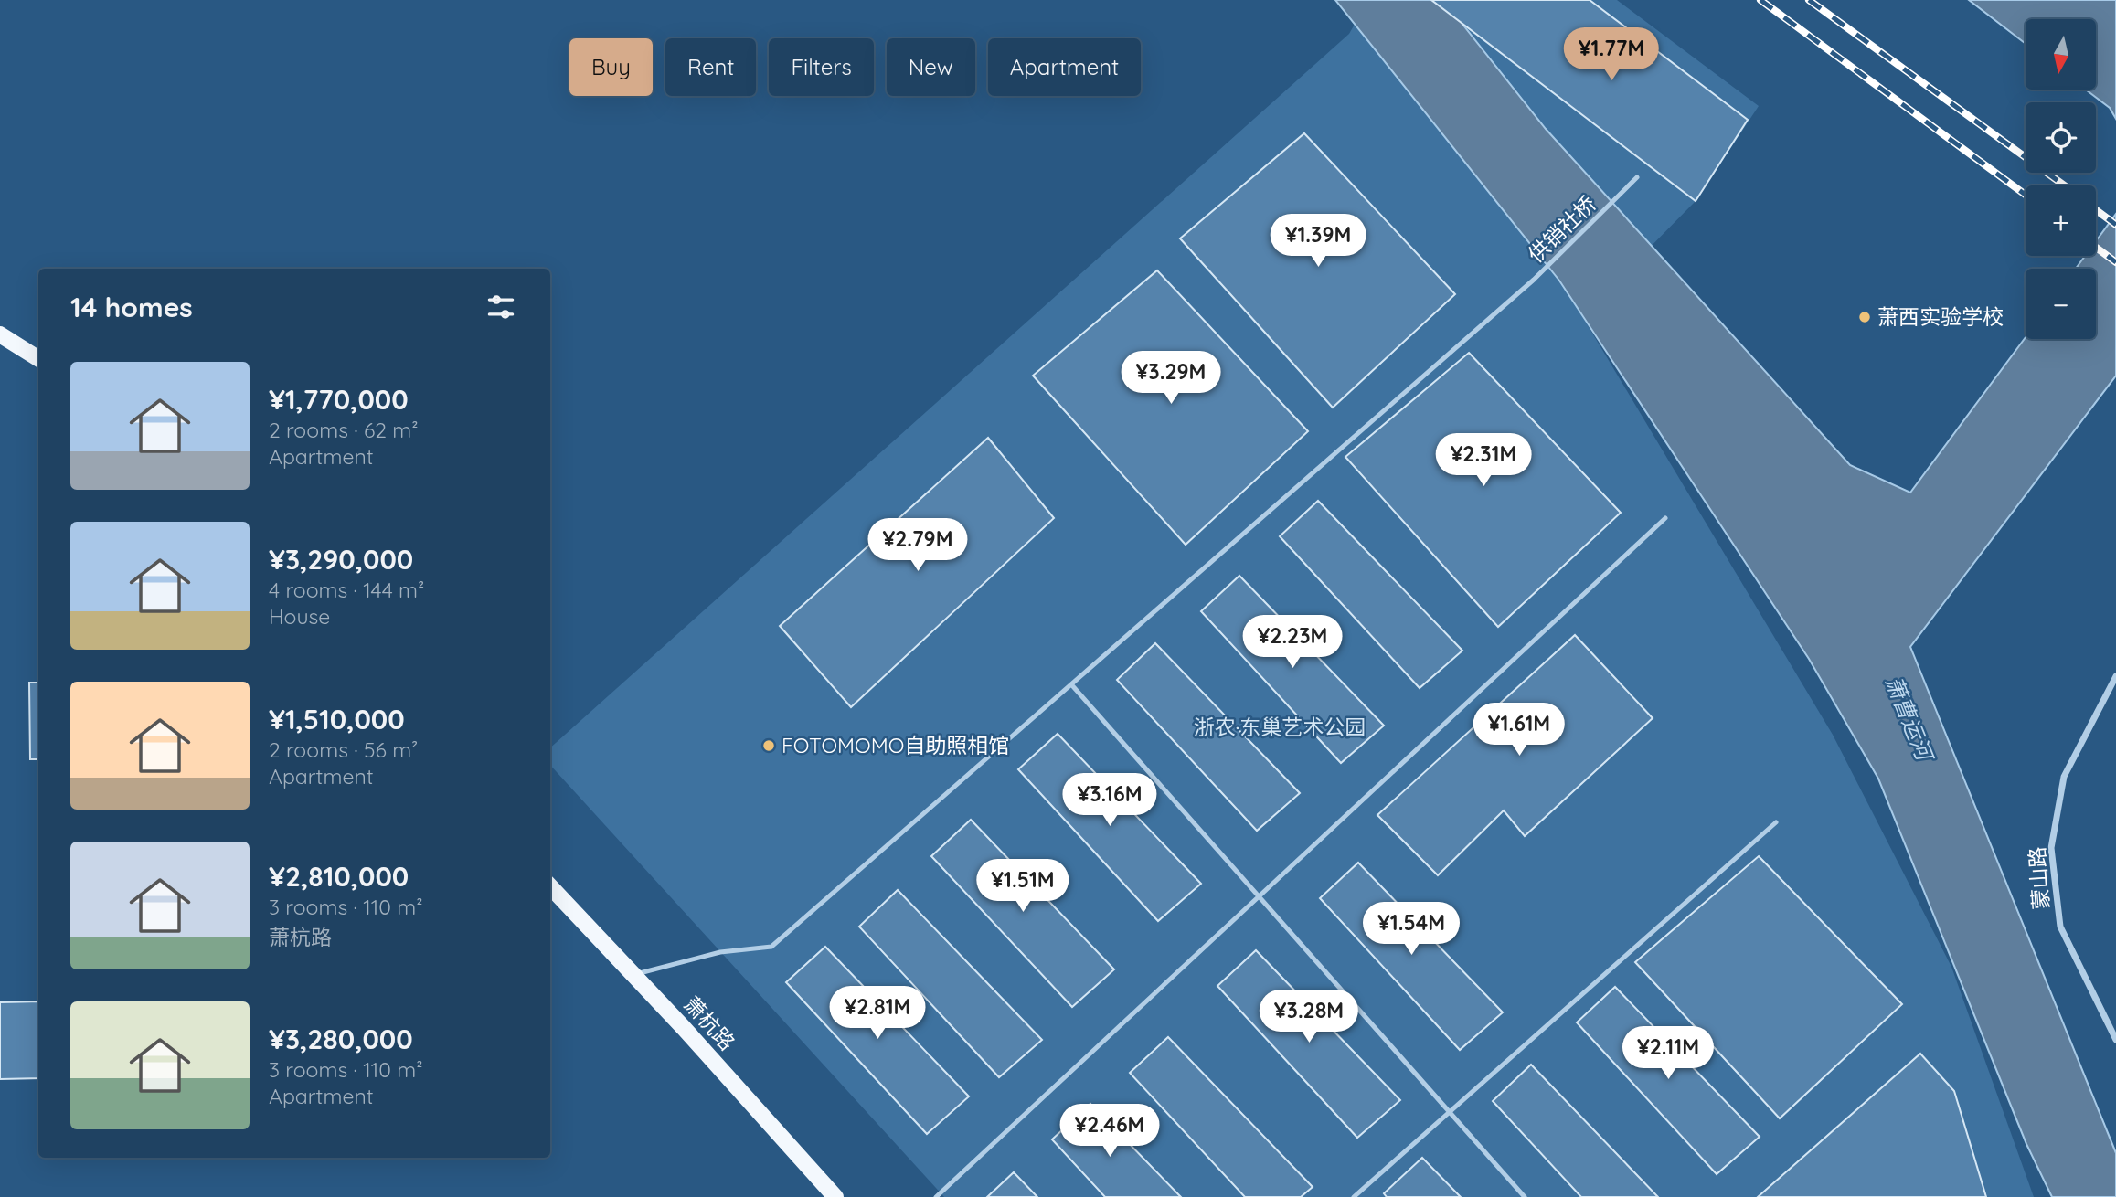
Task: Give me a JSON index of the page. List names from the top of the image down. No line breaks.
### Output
{"streets":{"main road":["萧杭路"],"street":["蒙山路"],"lane":["供销社桥"]},"crossings":[["供销社桥","萧杭路"]],"water":["萧曹运河"],"parks":["浙农·东巢艺术公园"],"places":["萧西实验学校","FOTOMOMO自助照相馆"],"north":"bottom","page":{"map_buttons":["+","−"],"price":["¥1.77M","¥1.39M","¥3.29M","¥2.31M","¥2.79M","¥2.23M","¥1.61M","¥3.16M","¥1.51M","¥1.54M","¥2.81M","¥3.28M","¥2.11M","¥2.46M"],"chip":["Buy","Rent","Filters","New","Apartment"],"heading":"14 homes","list":[{"name":"¥1,770,000","note":"2 rooms · 62 m² · Apartment"},{"name":"¥3,290,000","note":"4 rooms · 144 m² · House"},{"name":"¥1,510,000","note":"2 rooms · 56 m² · Apartment"},{"name":"¥2,810,000","note":"3 rooms · 110 m² · 萧杭路"},{"name":"¥3,280,000","note":"3 rooms · 110 m² · Apartment"}]}}
